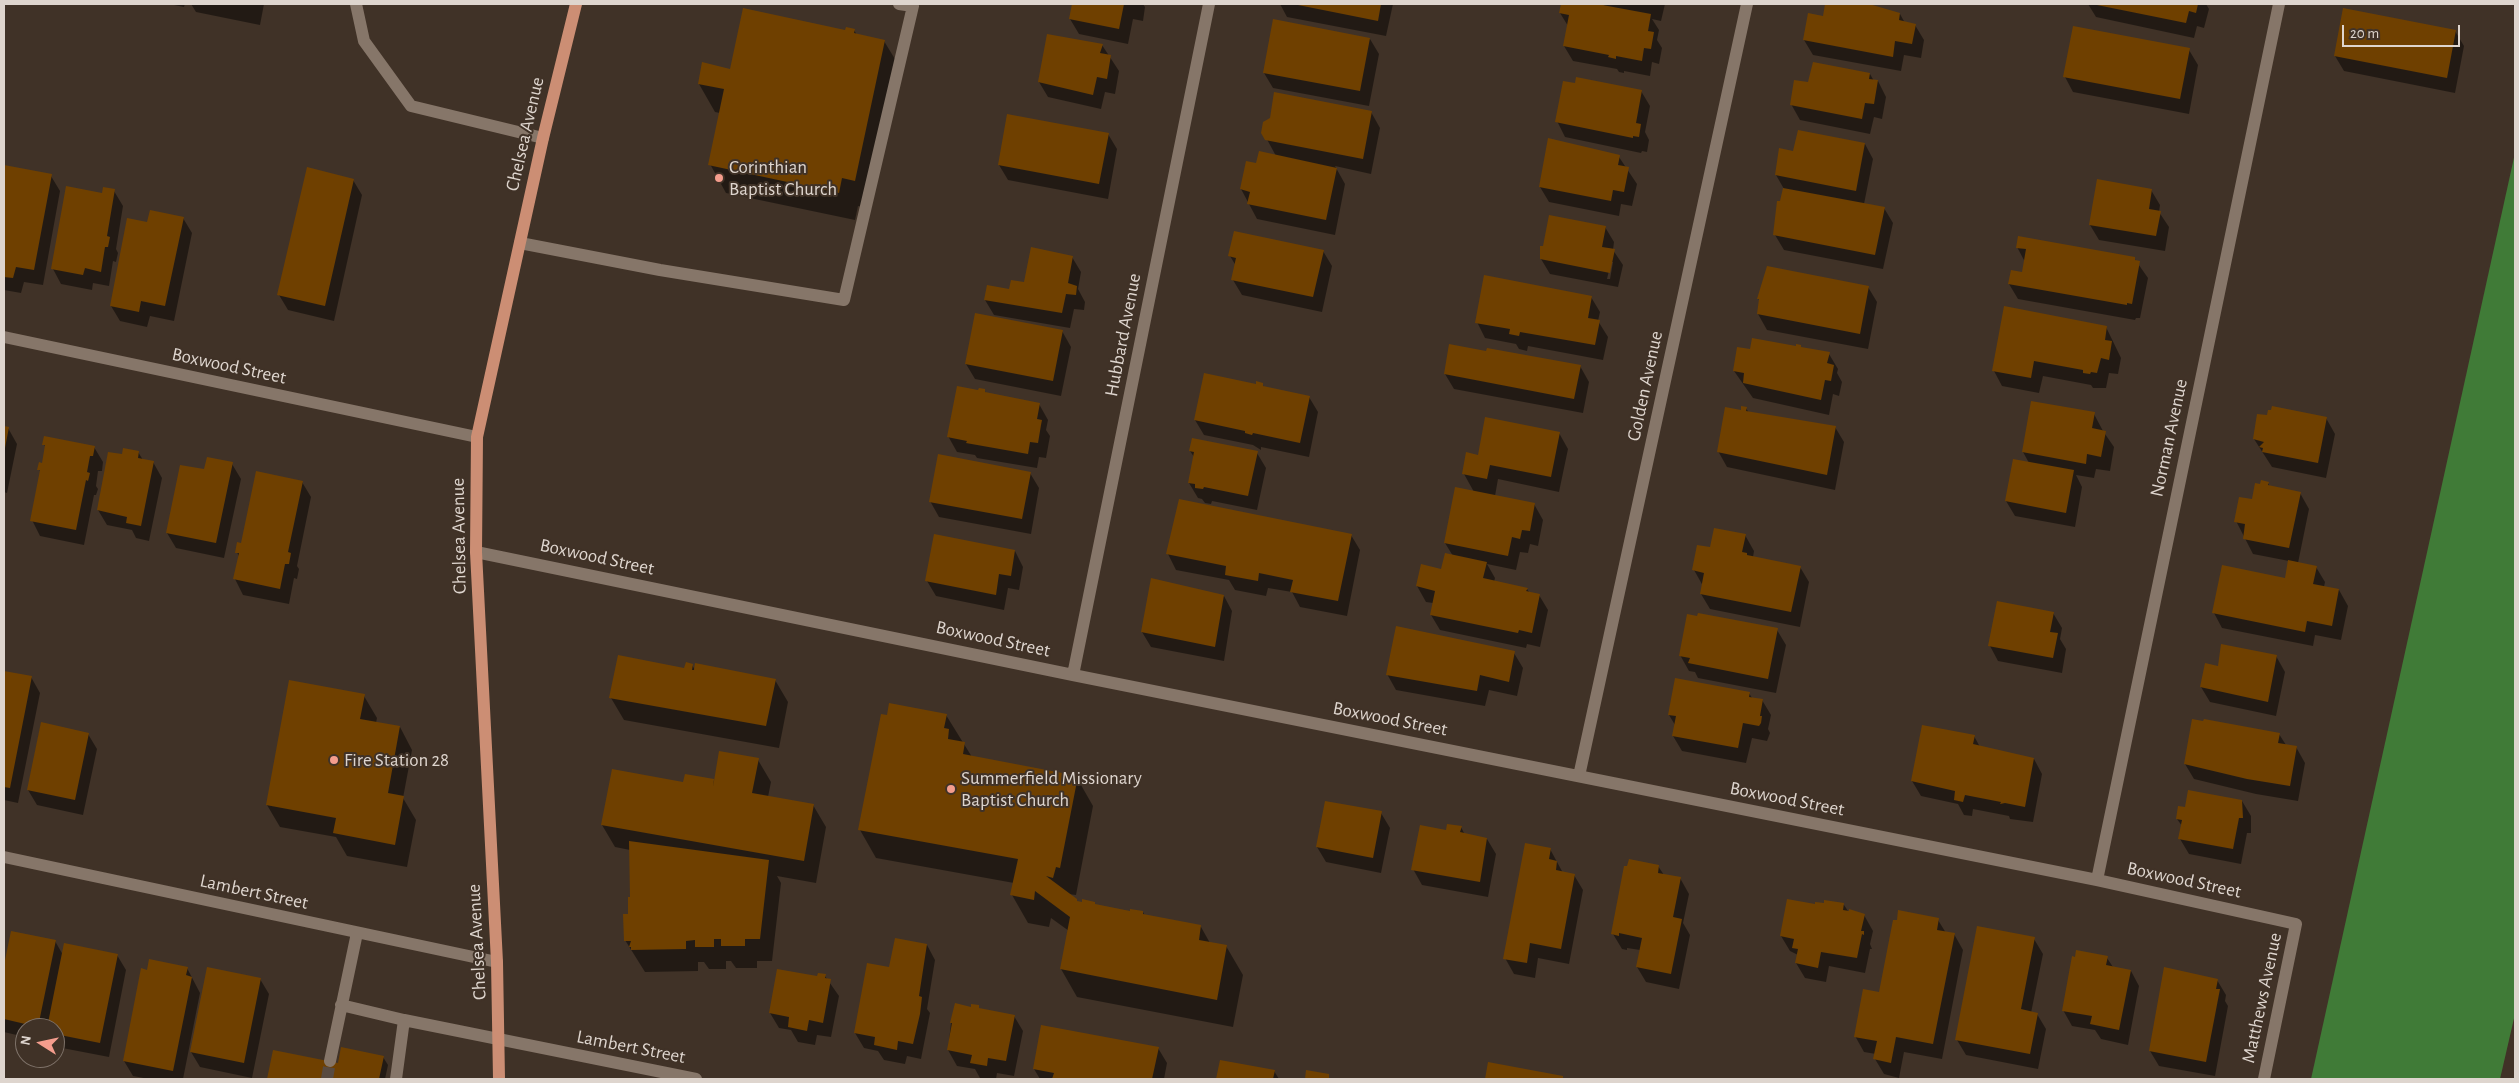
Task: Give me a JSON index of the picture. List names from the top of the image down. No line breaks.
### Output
{"streets":{"main road":["Chelsea Avenue"],"street":["Hubbard Avenue","Boxwood Street","Golden Avenue","Norman Avenue","Lambert Street","Matthews Avenue"]},"crossings":[["Chelsea Avenue","Boxwood Street"],["Chelsea Avenue","Lambert Street"],["Hubbard Avenue","Boxwood Street"],["Boxwood Street","Golden Avenue"],["Boxwood Street","Norman Avenue"],["Boxwood Street","Matthews Avenue"]],"places":["Corinthian Baptist Church","Fire Station 28","Summerfield Missionary Baptist Church"],"scale_bar":"20 m","north":"left"}
